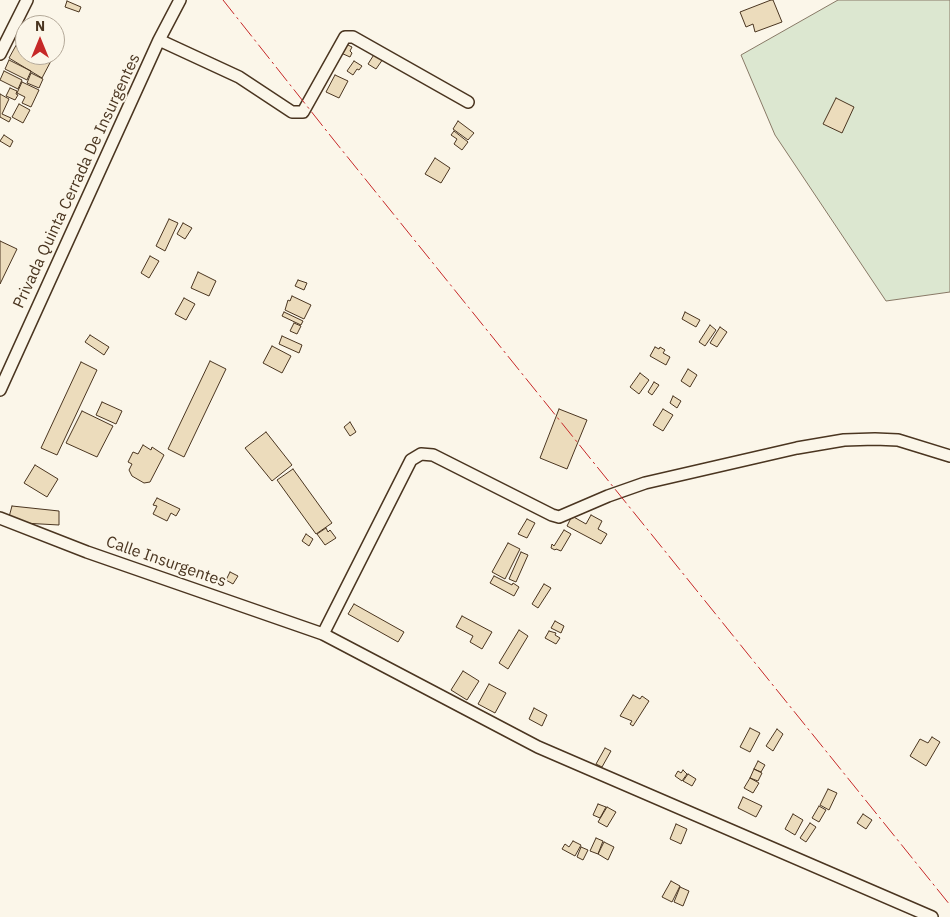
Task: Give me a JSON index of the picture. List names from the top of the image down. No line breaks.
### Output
{"streets":{"street":["Privada Quinta Cerrada De Insurgentes","Calle Insurgentes"]},"north":"top"}
